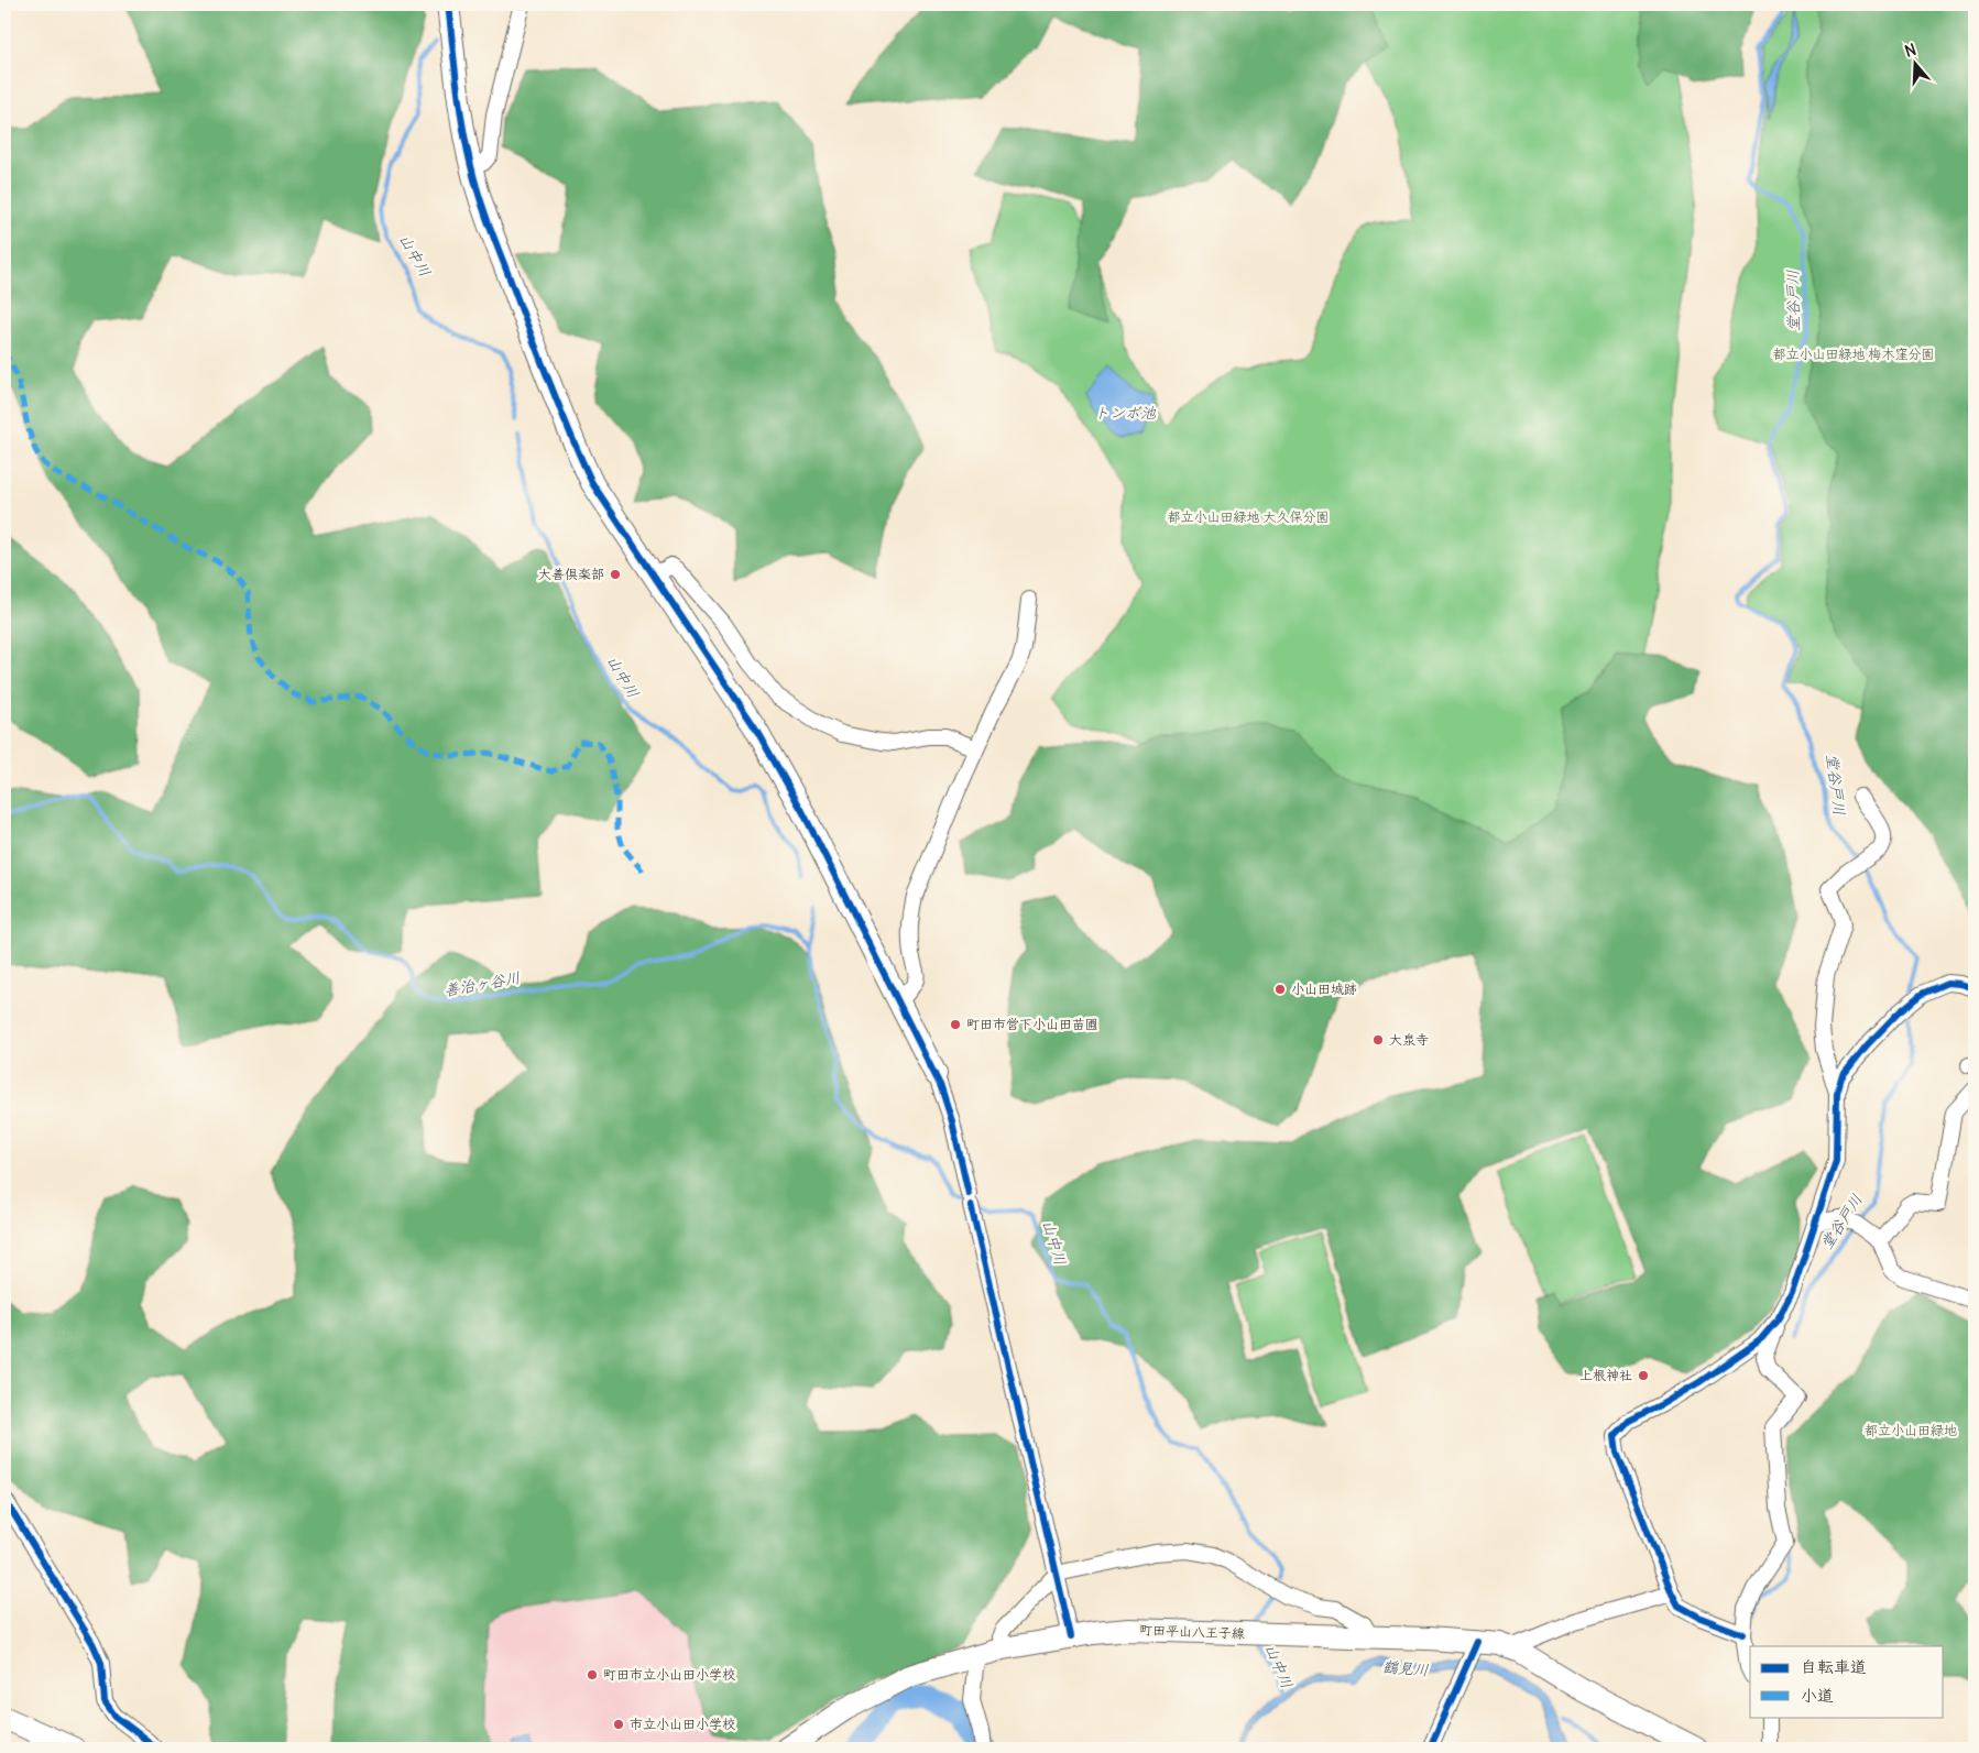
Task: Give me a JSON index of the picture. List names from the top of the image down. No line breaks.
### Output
{"streets":{"street":["町田平山八王子線"]},"water":["山中川","堂谷戸川","トンボ池","善治ヶ谷川","鶴見川"],"parks":["都立小山田緑地 梅木窪分園","都立小山田緑地 大久保分園","都立小山田緑地"],"places":["大善倶楽部","小山田城跡","町田市営下小山田苗圃","大泉寺","上根神社","町田市立小山田小学校","市立小山田小学校"],"legend":["自転車道","小道"],"north":"top"}
